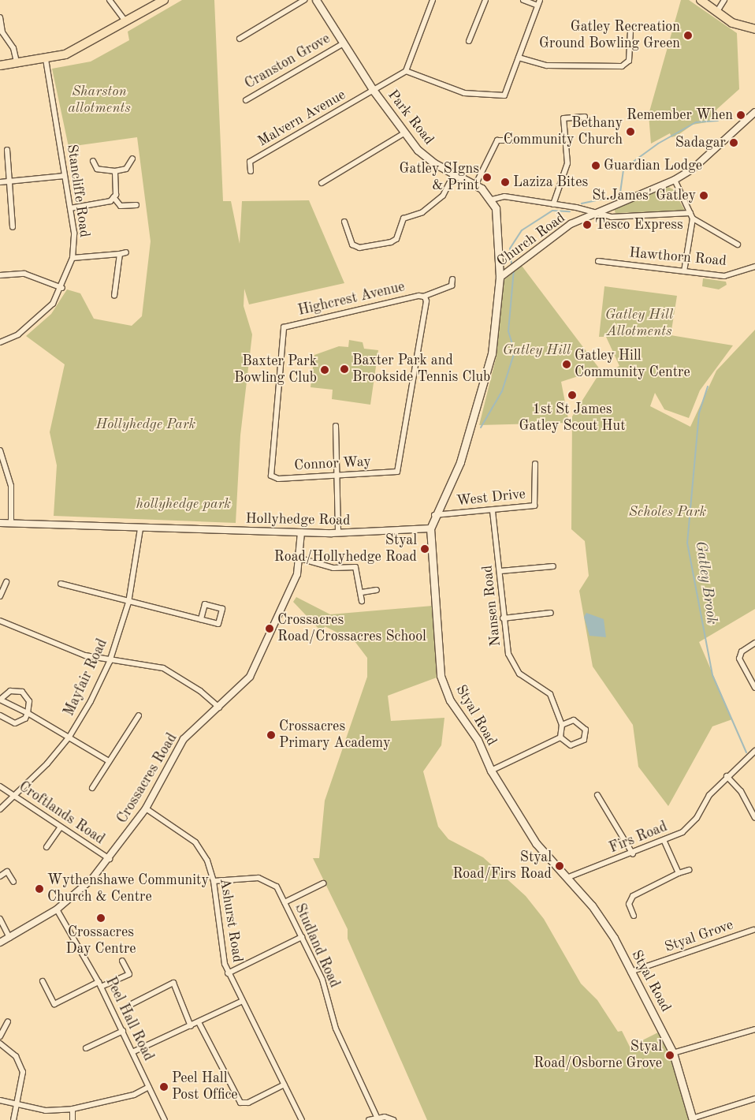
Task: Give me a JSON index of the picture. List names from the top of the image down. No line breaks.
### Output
{"streets":{"main road":["Park Road","Styal Road"],"street":["Cranston Grove","Malvern Avenue","Stancliffe Road","Church Road","Hawthorn Road","Highcrest Avenue","Connor Way","West Drive","Hollyhedge Road","Nansen Road","Mayfair Road","Crossacres Road","Croftlands Road","Firs Road","Ashurst Road","Styal Grove","Studland Road","Peel Hall Road"]},"crossings":[["Cranston Grove","Park Road"],["Park Road","Malvern Avenue"],["Church Road","Styal Road"],["Highcrest Avenue","Connor Way"],["West Drive","Nansen Road"],["West Drive","Styal Road"],["Hollyhedge Road","Mayfair Road"],["Hollyhedge Road","Styal Road"],["Hollyhedge Road","Crossacres Road"],["Mayfair Road","Croftlands Road"],["Styal Road","Firs Road"],["Styal Road","Styal Grove"],["Crossacres Road","Croftlands Road"],["Crossacres Road","Ashurst Road"],["Crossacres Road","Peel Hall Road"],["Ashurst Road","Studland Road"]],"water":["Gatley Brook"],"parks":["Sharston allotments","Gatley Hill Allotments","Gatley Hill","Hollyhedge Park","hollyhedge park","Scholes Park"],"places":["Gatley Recreation Ground Bowling Green","Remember When","Bethany Community Church","Sadagar","Guardian Lodge","Gatley SIgns & Print","Laziza Bites","St.James' Gatley","Tesco Express","Gatley Hill Community Centre","Baxter Park and Brookside Tennis Club","Baxter Park Bowling Club","1st St James Gatley Scout Hut","Styal Road/Hollyhedge Road","Crossacres Road/Crossacres School","Crossacres Primary Academy","Styal Road/Firs Road","Wythenshawe Community Church & Centre","Crossacres Day Centre","Styal Road/Osborne Grove","Peel Hall Post Office"]}
